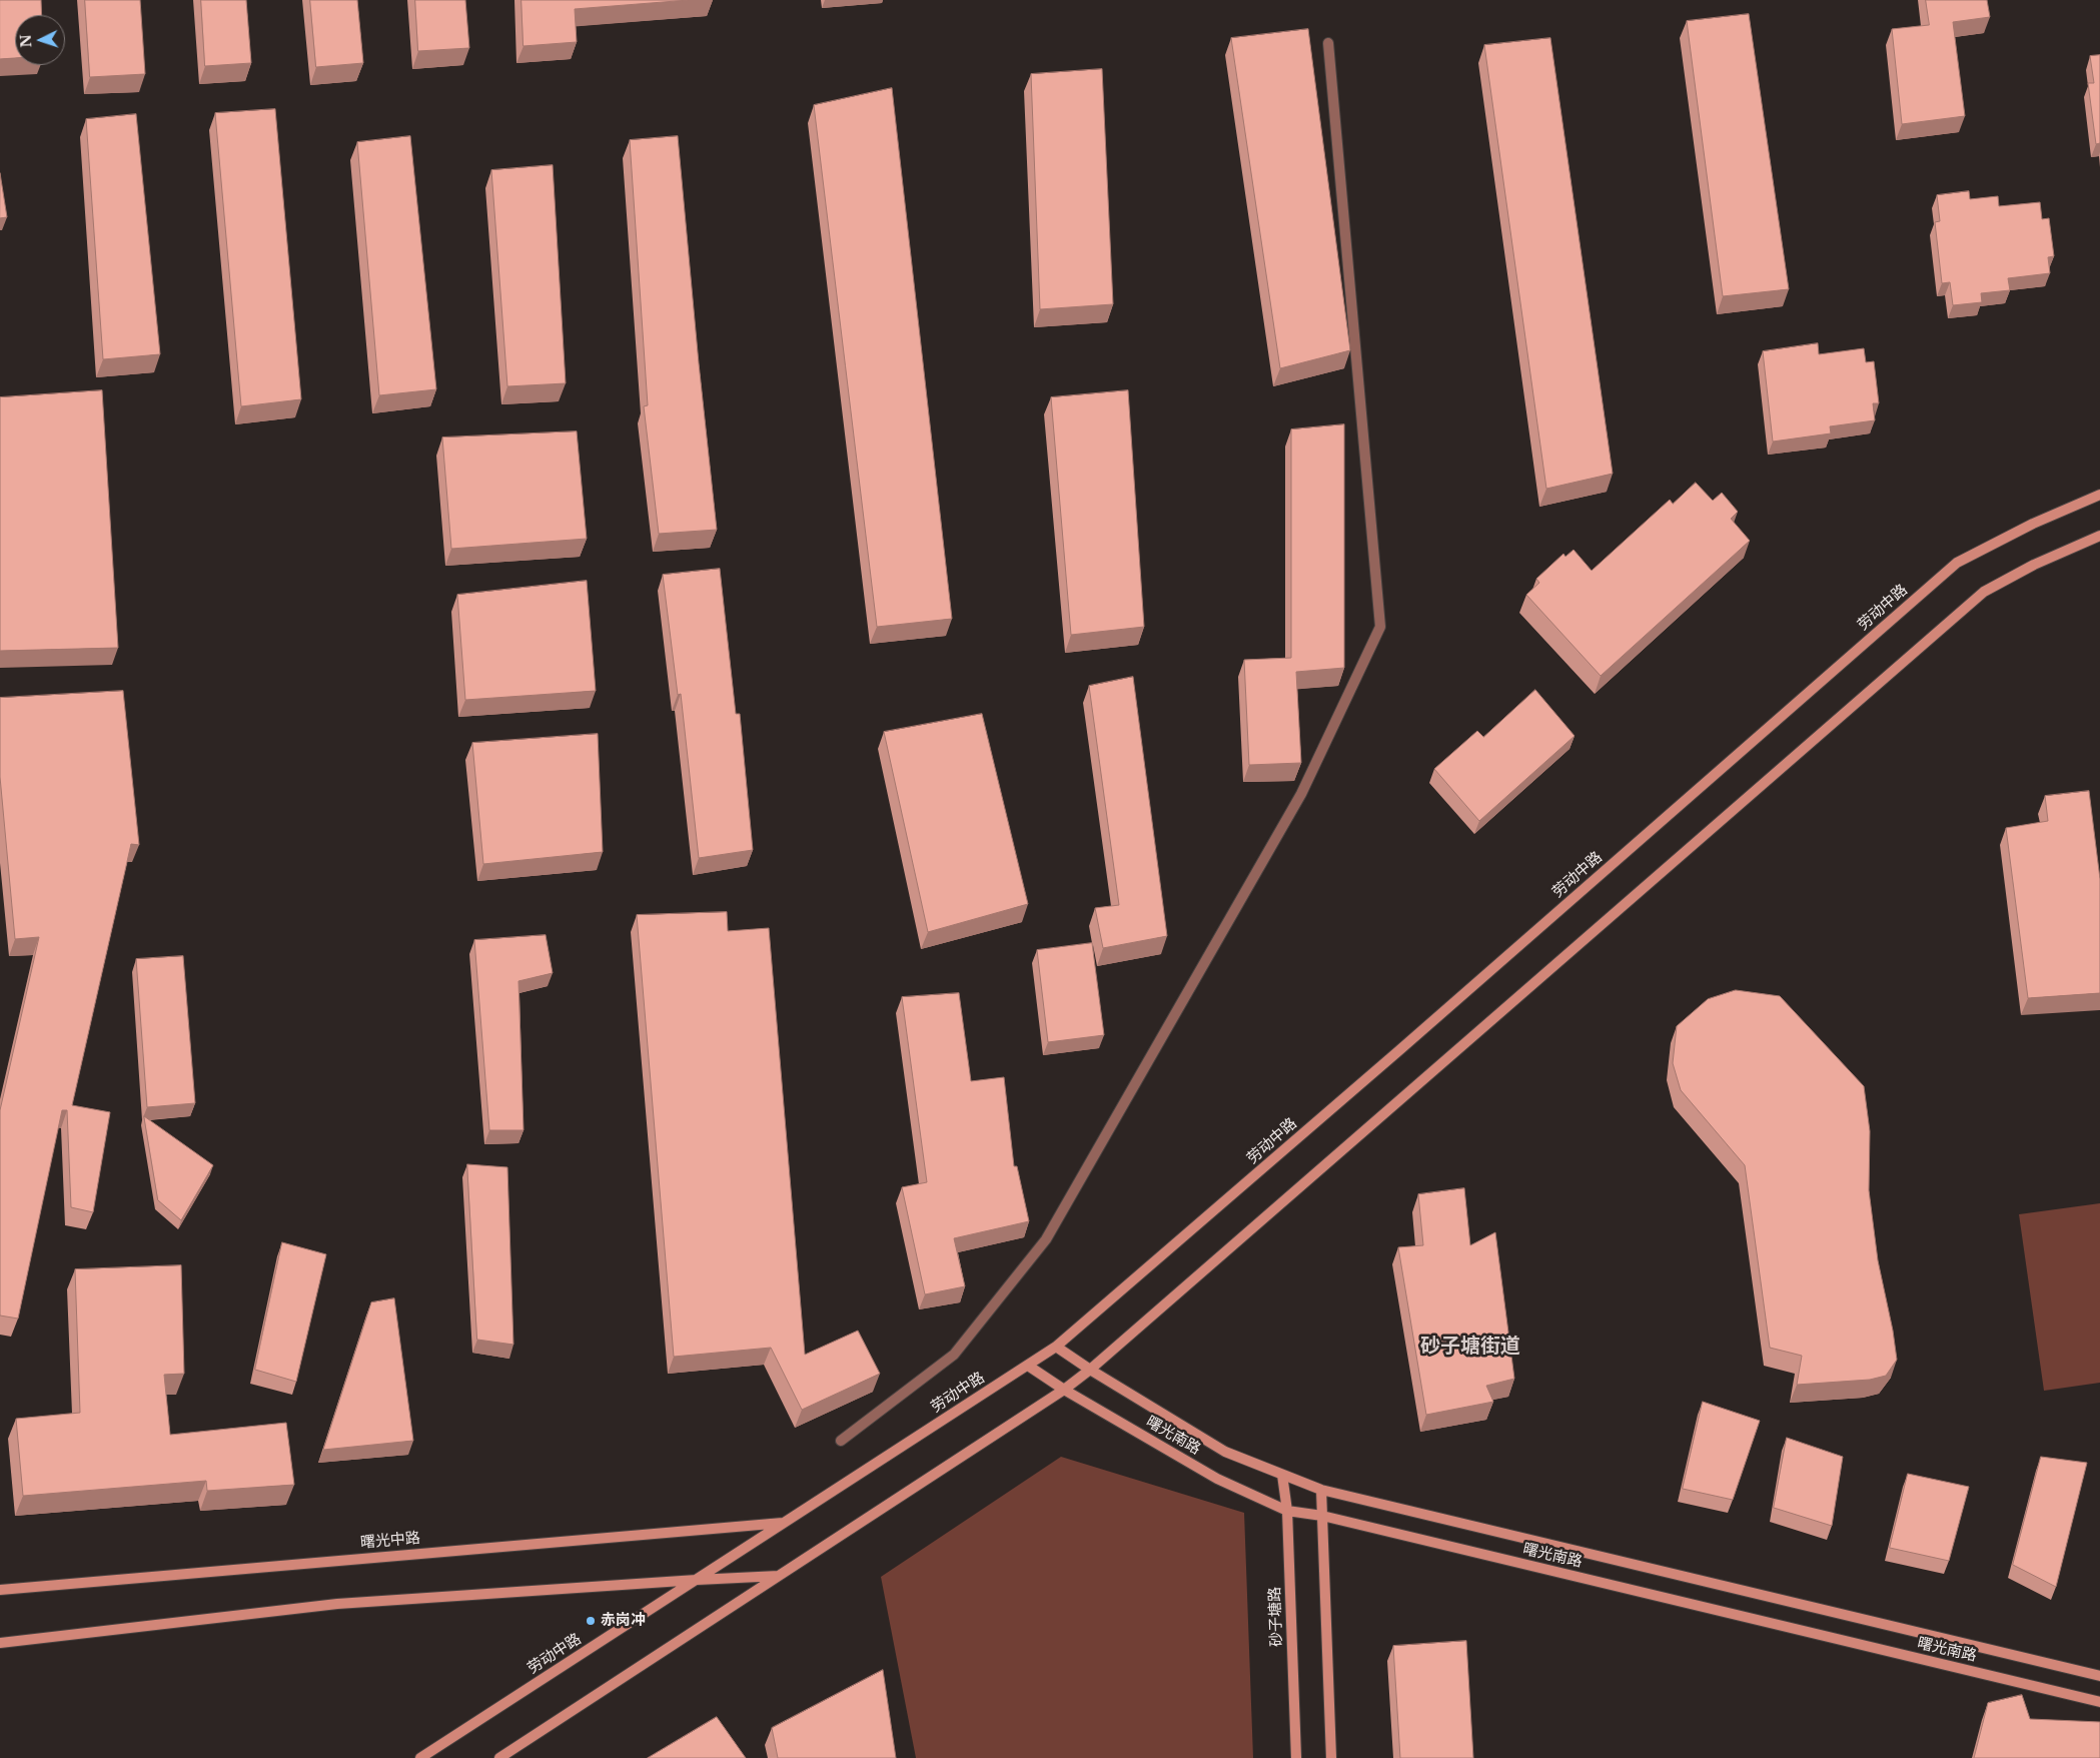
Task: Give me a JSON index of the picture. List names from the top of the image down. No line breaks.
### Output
{"streets":{"main road":["劳动中路","曙光南路","曙光中路","砂子塘路"]},"crossings":[["劳动中路","曙光南路"],["劳动中路","曙光中路"],["曙光南路","砂子塘路"]],"districts":["砂子塘街道"],"places":["赤岗冲"],"north":"left"}
